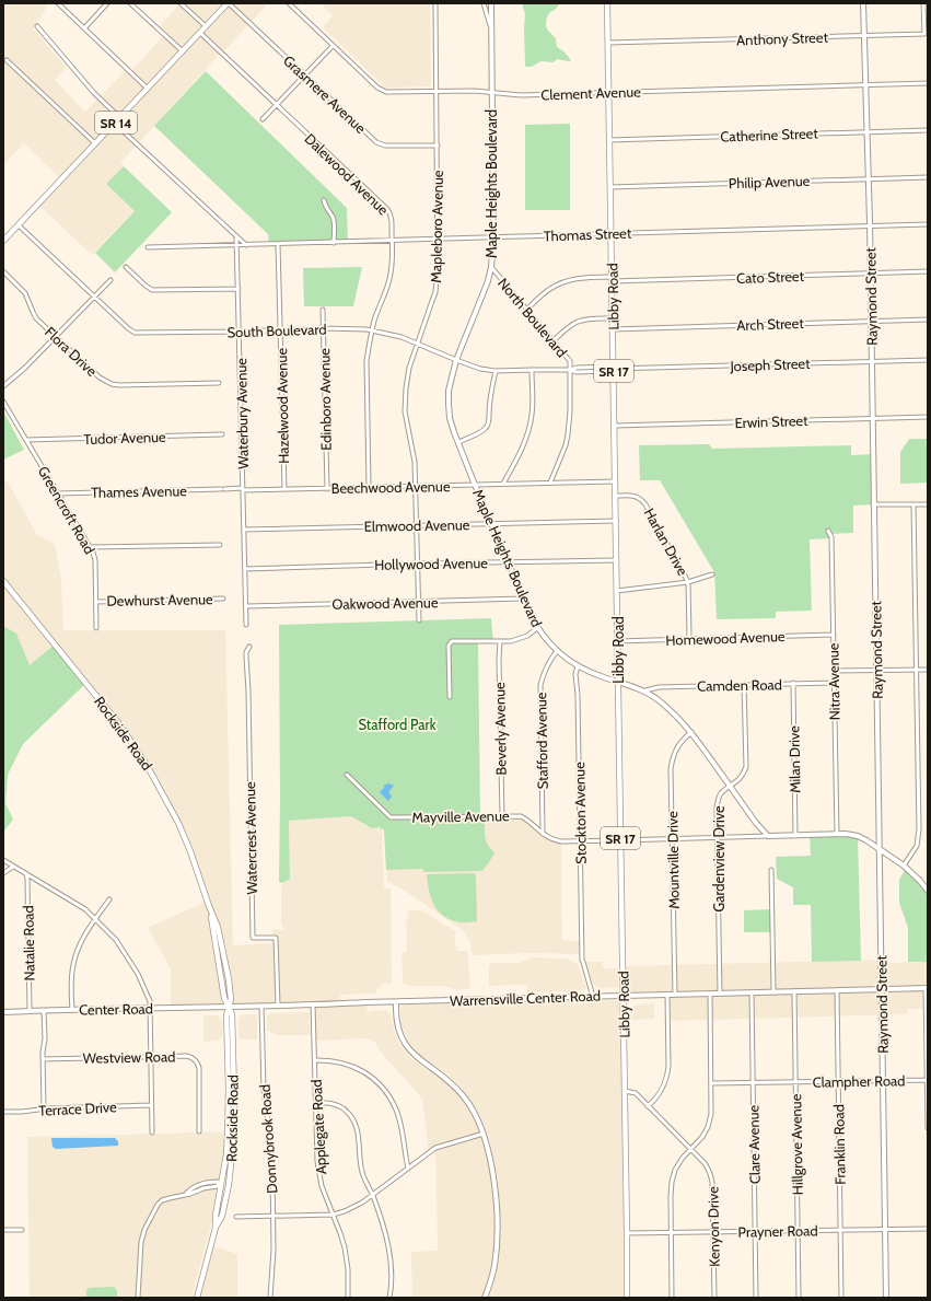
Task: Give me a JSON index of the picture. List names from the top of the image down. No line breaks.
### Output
{"streets":{"main road":["SR 14","Libby Road","SR 17","Rockside Road"],"street":["Anthony Street","Clement Avenue","Grasmere Avenue","Catherine Street","Dalewood Avenue","Philip Avenue","Maple Heights Boulevard","Mapleboro Avenue","Thomas Street","Cato Street","Raymond Street","North Boulevard","Arch Street","South Boulevard","Flora Drive","Joseph Street","Edinboro Avenue","Hazelwood Avenue","Waterbury Avenue","Erwin Street","Tudor Avenue","Beechwood Avenue","Thames Avenue","Greencroft Road","Elmwood Avenue","Harlan Drive","Hollywood Avenue","Dewhurst Avenue","Oakwood Avenue","Homewood Avenue","Nitra Avenue","Camden Road","Beverly Avenue","Stafford Avenue","Milan Drive","Stockton Avenue","Mayville Avenue","Watercrest Avenue","Gardenview Drive","Mountville Drive","Natalie Road","Warrensville Center Road","Center Road","Westview Road","Clampher Road","Terrace Drive","Applegate Road","Donnybrook Road","Clare Avenue","Hillgrove Avenue","Franklin Road","Kenyon Drive","Prayner Road"]},"crossings":[["Anthony Street","Libby Road"],["Anthony Street","Raymond Street"],["Clement Avenue","Maple Heights Boulevard"],["Clement Avenue","Mapleboro Avenue"],["Clement Avenue","Libby Road"],["Clement Avenue","Raymond Street"],["Grasmere Avenue","SR 14"],["Grasmere Avenue","Mapleboro Avenue"],["SR 14","Dalewood Avenue"],["SR 14","South Boulevard"],["Catherine Street","Libby Road"],["Catherine Street","Raymond Street"],["Dalewood Avenue","Thomas Street"],["Dalewood Avenue","South Boulevard"],["Dalewood Avenue","Beechwood Avenue"],["Philip Avenue","Libby Road"],["Philip Avenue","Raymond Street"],["Maple Heights Boulevard","Thomas Street"],["Maple Heights Boulevard","Libby Road"],["Maple Heights Boulevard","North Boulevard"],["Maple Heights Boulevard","South Boulevard"],["Maple Heights Boulevard","Beechwood Avenue"],["Maple Heights Boulevard","Elmwood Avenue"],["Maple Heights Boulevard","Hollywood Avenue"],["Maple Heights Boulevard","Oakwood Avenue"],["Maple Heights Boulevard","Camden Road"],["Maple Heights Boulevard","Stafford Avenue"],["Maple Heights Boulevard","Stockton Avenue"],["Maple Heights Boulevard","Mayville Avenue"],["Maple Heights Boulevard","Gardenview Drive"],["Maple Heights Boulevard","Mountville Drive"],["Mapleboro Avenue","Thomas Street"],["Mapleboro Avenue","South Boulevard"],["Mapleboro Avenue","Beechwood Avenue"],["Mapleboro Avenue","Elmwood Avenue"],["Mapleboro Avenue","Hollywood Avenue"],["Mapleboro Avenue","Oakwood Avenue"],["Thomas Street","Libby Road"],["Thomas Street","Raymond Street"],["Thomas Street","Hazelwood Avenue"],["Thomas Street","Waterbury Avenue"],["Cato Street","Libby Road"],["Cato Street","Raymond Street"],["Cato Street","North Boulevard"],["Libby Road","Arch Street"],["Libby Road","South Boulevard"],["Libby Road","Joseph Street"],["Libby Road","Erwin Street"],["Libby Road","Beechwood Avenue"],["Libby Road","Elmwood Avenue"],["Libby Road","Harlan Drive"],["Libby Road","Hollywood Avenue"],["Libby Road","Homewood Avenue"],["Libby Road","Mayville Avenue"],["Libby Road","Warrensville Center Road"],["Libby Road","Kenyon Drive"],["Libby Road","Prayner Road"],["Raymond Street","Arch Street"],["Raymond Street","Joseph Street"],["Raymond Street","Erwin Street"],["Raymond Street","Warrensville Center Road"],["Raymond Street","Clampher Road"],["Raymond Street","Prayner Road"],["North Boulevard","South Boulevard"],["South Boulevard","Joseph Street"],["South Boulevard","Edinboro Avenue"],["South Boulevard","Hazelwood Avenue"],["South Boulevard","Waterbury Avenue"],["Edinboro Avenue","Beechwood Avenue"],["Hazelwood Avenue","Beechwood Avenue"],["Waterbury Avenue","Beechwood Avenue"],["Waterbury Avenue","Elmwood Avenue"],["Waterbury Avenue","Hollywood Avenue"],["Waterbury Avenue","Oakwood Avenue"],["Tudor Avenue","Greencroft Road"],["Beechwood Avenue","Thames Avenue"],["Thames Avenue","Greencroft Road"],["Greencroft Road","Dewhurst Avenue"],["Harlan Drive","Homewood Avenue"],["Homewood Avenue","Nitra Avenue"],["Nitra Avenue","Camden Road"],["Camden Road","Milan Drive"],["Camden Road","Gardenview Drive"],["Beverly Avenue","Mayville Avenue"],["Rockside Road","Warrensville Center Road"],["Rockside Road","Center Road"],["Stafford Avenue","Mayville Avenue"],["Stockton Avenue","Mayville Avenue"],["Stockton Avenue","Warrensville Center Road"],["Mayville Avenue","Gardenview Drive"],["Mayville Avenue","Mountville Drive"],["Watercrest Avenue","Warrensville Center Road"],["Gardenview Drive","Warrensville Center Road"],["Mountville Drive","Warrensville Center Road"],["Natalie Road","Center Road"],["Warrensville Center Road","Center Road"],["Warrensville Center Road","Applegate Road"],["Warrensville Center Road","Donnybrook Road"],["Warrensville Center Road","Clare Avenue"],["Warrensville Center Road","Hillgrove Avenue"],["Warrensville Center Road","Franklin Road"],["Clampher Road","Clare Avenue"],["Clampher Road","Hillgrove Avenue"],["Clampher Road","Franklin Road"],["Clare Avenue","Prayner Road"],["Hillgrove Avenue","Prayner Road"],["Franklin Road","Prayner Road"],["Kenyon Drive","Prayner Road"]],"parks":["Stafford Park"]}
